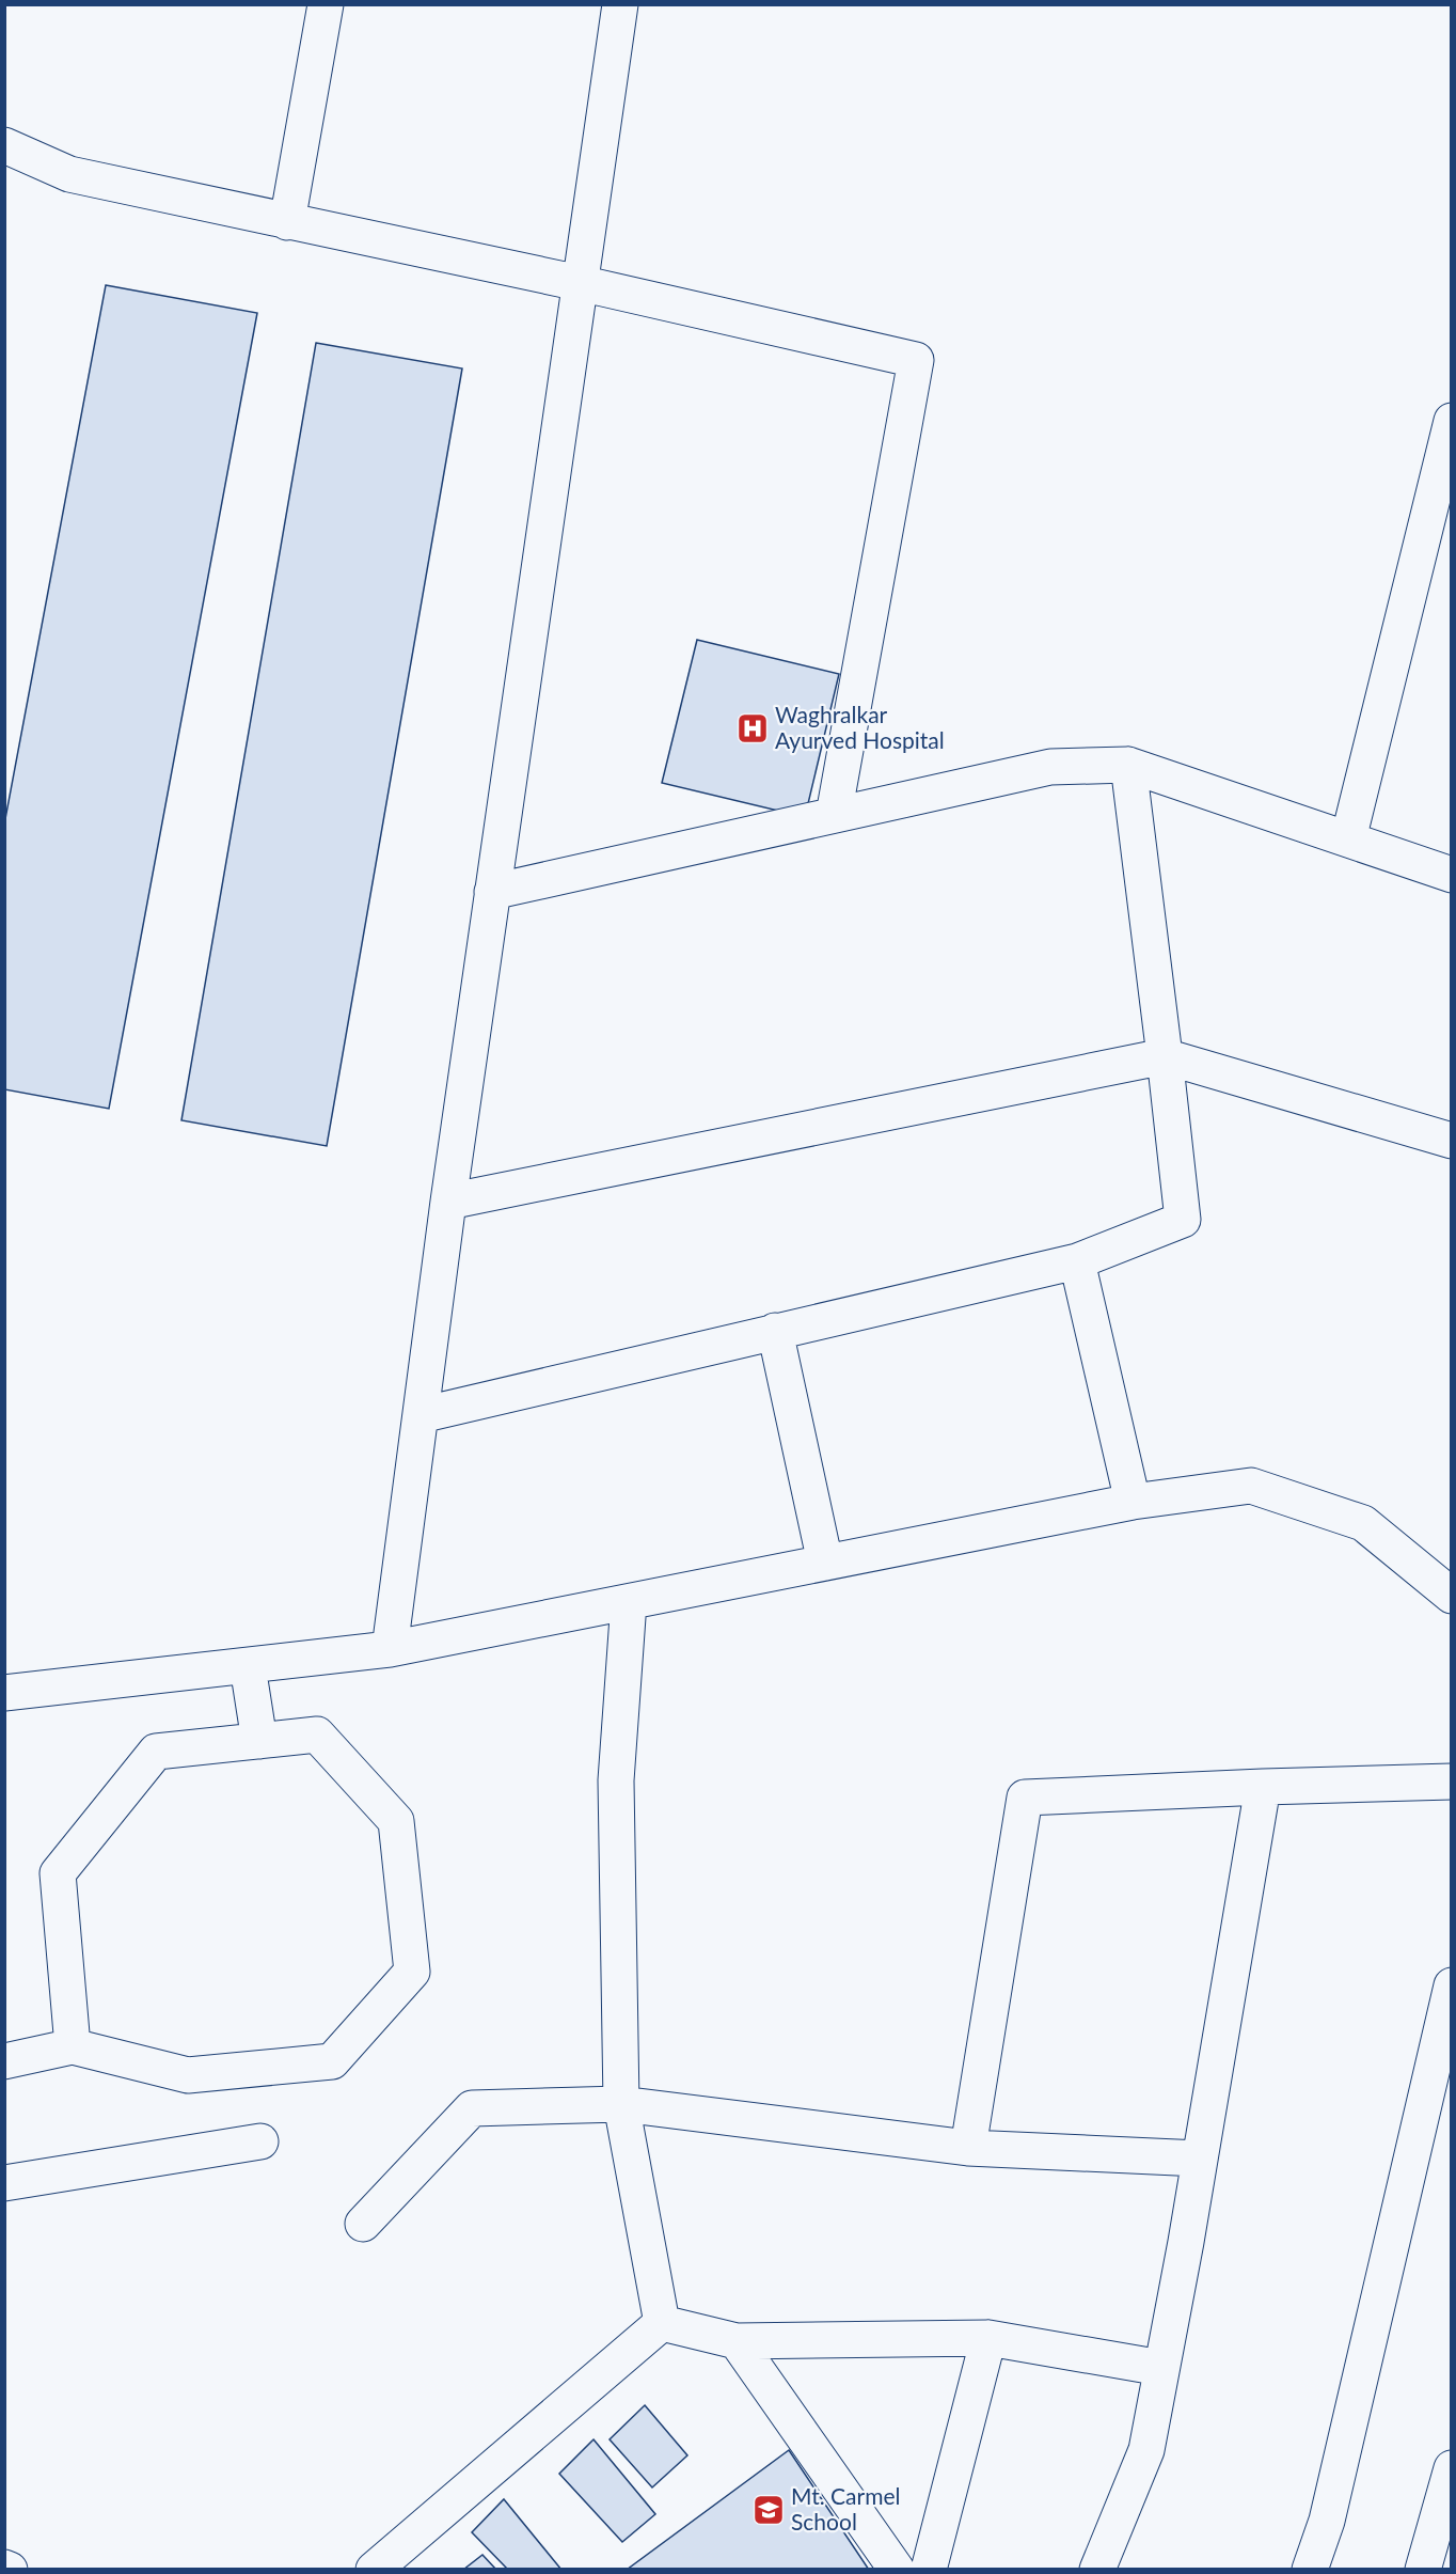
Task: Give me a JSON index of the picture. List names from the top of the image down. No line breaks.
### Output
{"places":{"hospital":["Waghralkar Ayurved Hospital"],"school or university":["Mt. Carmel School"]}}
